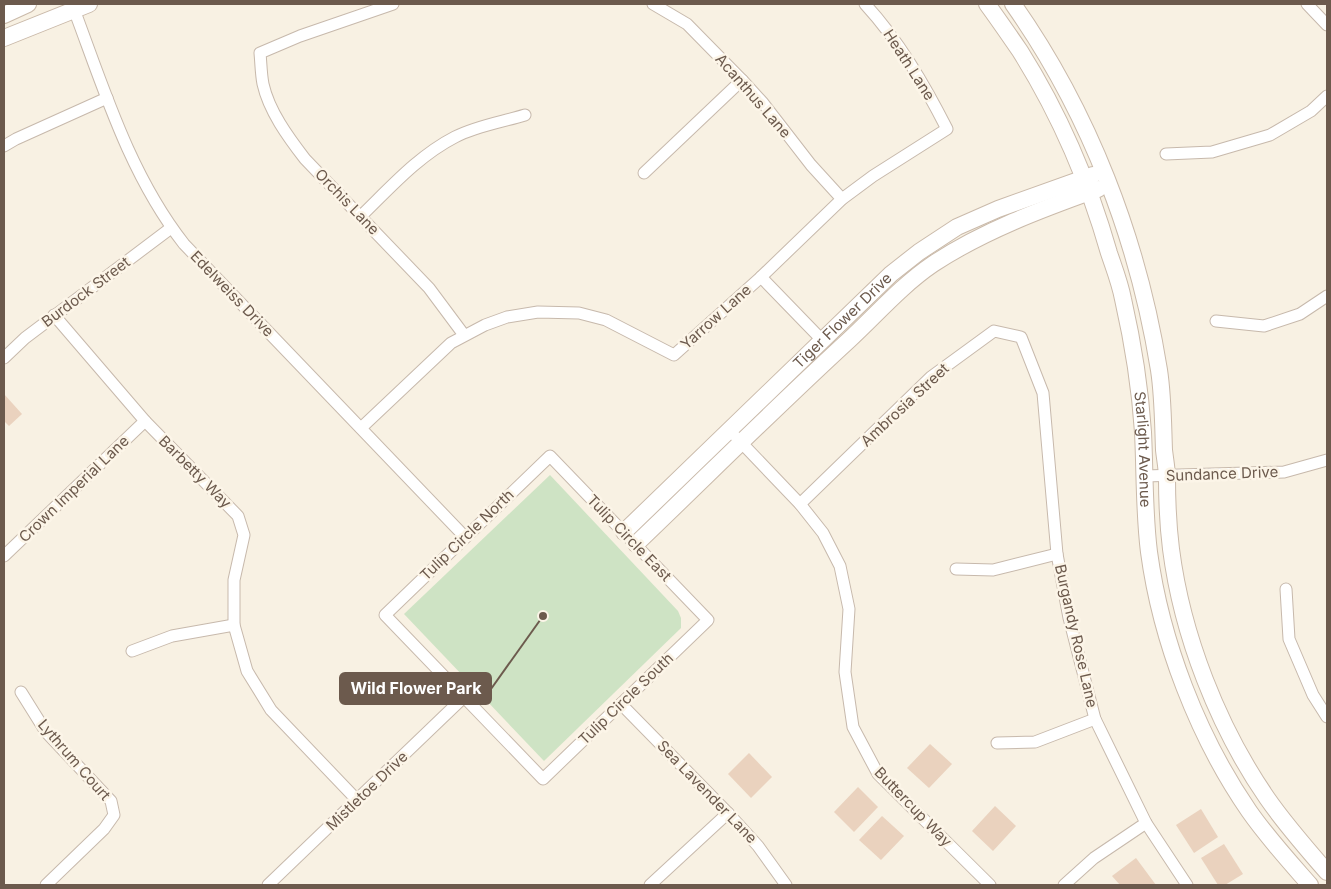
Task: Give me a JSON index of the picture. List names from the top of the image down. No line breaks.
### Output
{"streets":{"street":["Heath Lane","Acanthus Lane","Orchis Lane","Burdock Street","Edelweiss Drive","Yarrow Lane","Tiger Flower Drive","Ambrosia Street","Starlight Avenue","Barbetty Way","Sundance Drive","Crown Imperial Lane","Tulip Circle North","Tulip Circle East","Burgandy Rose Lane","Tulip Circle South","Lythrum Court","Mistletoe Drive","Sea Lavender Lane","Buttercup Way"]},"crossings":[["Heath Lane","Yarrow Lane"],["Acanthus Lane","Yarrow Lane"],["Orchis Lane","Yarrow Lane"],["Burdock Street","Edelweiss Drive"],["Burdock Street","Barbetty Way"],["Edelweiss Drive","Yarrow Lane"],["Edelweiss Drive","Tulip Circle North"],["Tiger Flower Drive","Starlight Avenue"],["Tiger Flower Drive","Tulip Circle East"],["Tiger Flower Drive","Buttercup Way"],["Ambrosia Street","Burgandy Rose Lane"],["Ambrosia Street","Buttercup Way"],["Starlight Avenue","Sundance Drive"],["Barbetty Way","Crown Imperial Lane"],["Barbetty Way","Mistletoe Drive"],["Tulip Circle North","Tulip Circle East"],["Tulip Circle North","Tulip Circle South"],["Tulip Circle North","Mistletoe Drive"],["Tulip Circle East","Tulip Circle South"],["Tulip Circle South","Mistletoe Drive"],["Tulip Circle South","Sea Lavender Lane"]],"places":["Wild Flower Park"]}
